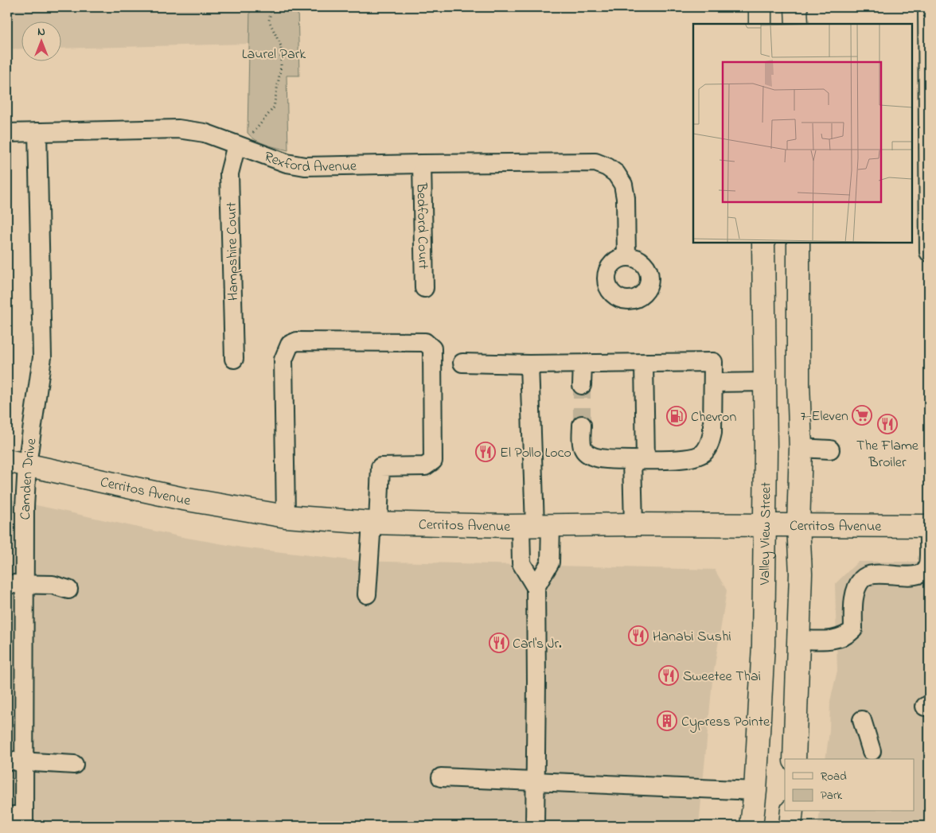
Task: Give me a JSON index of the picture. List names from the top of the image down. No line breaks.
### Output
{"streets":{"main road":["Cerritos Avenue","Valley View Street"],"street":["Rexford Avenue","Bedford Court","Hampshire Court","Camden Drive"]},"crossings":[["Rexford Avenue","Bedford Court"],["Rexford Avenue","Hampshire Court"],["Rexford Avenue","Camden Drive"],["Camden Drive","Cerritos Avenue"],["Cerritos Avenue","Valley View Street"]],"parks":["Laurel Park"],"places":{"supermarket":["7-Eleven"],"fuel station":["Chevron"],"restaurant":["The Flame Broiler","El Pollo Loco","Hanabi Sushi","Carl's Jr.","Sweetee Thai"],"building":["Cypress Pointe"]},"legend":["Road","Park"],"north":"top"}
